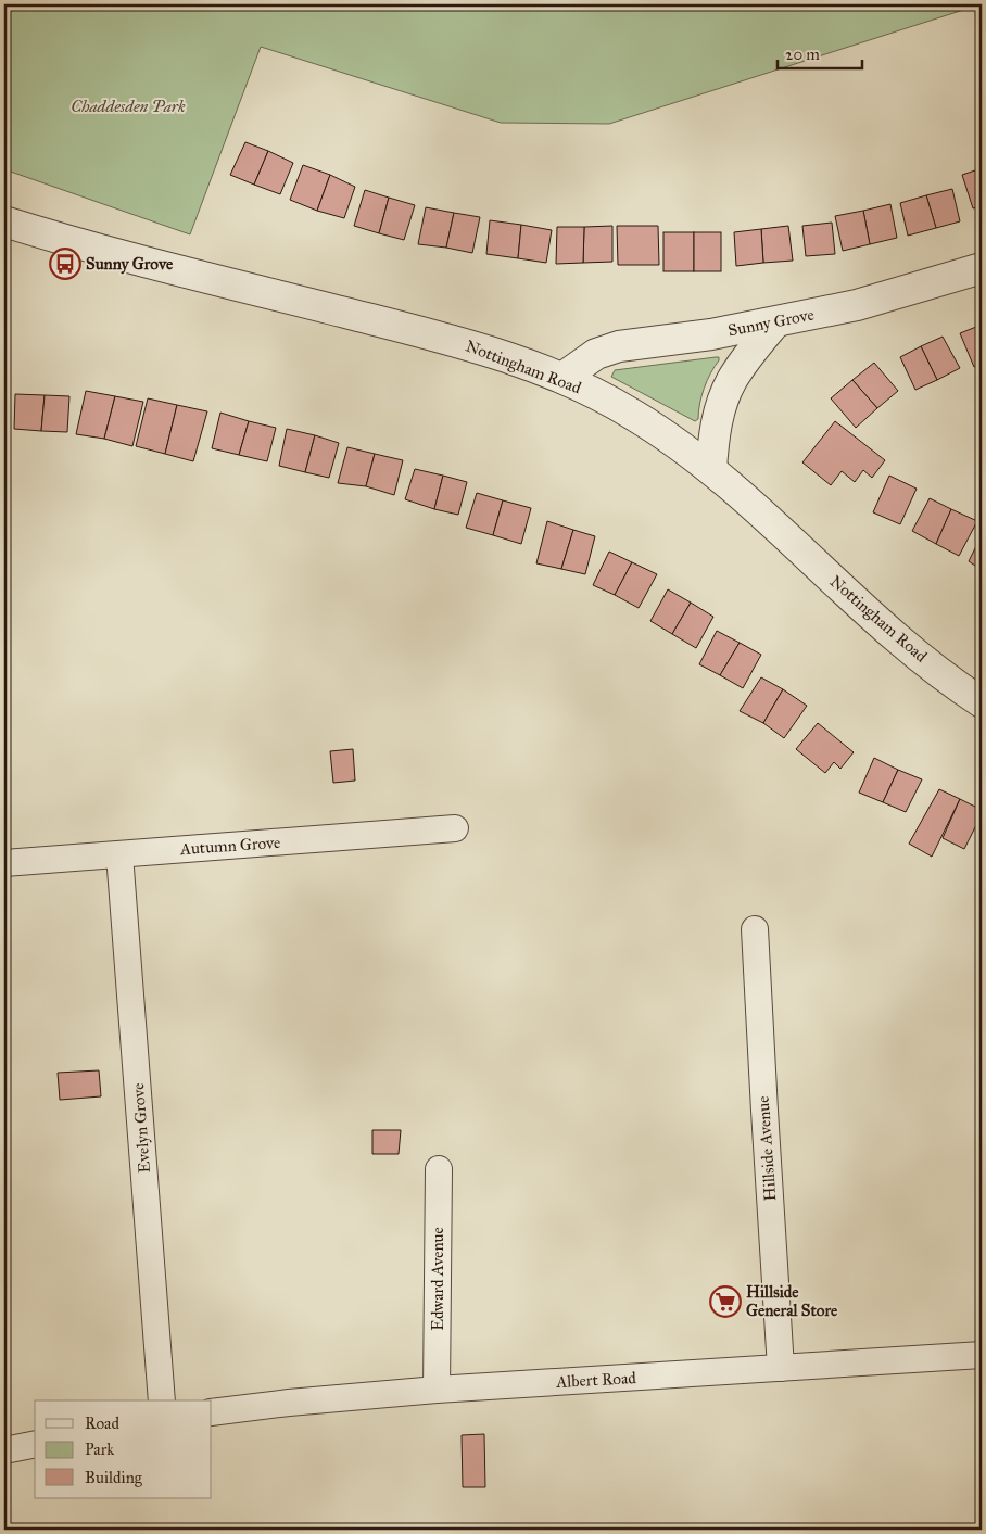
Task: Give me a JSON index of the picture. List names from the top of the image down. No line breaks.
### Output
{"streets":{"street":["Sunny Grove","Nottingham Road","Autumn Grove","Evelyn Grove","Hillside Avenue","Edward Avenue","Albert Road"]},"crossings":[["Sunny Grove","Nottingham Road"],["Autumn Grove","Evelyn Grove"],["Hillside Avenue","Albert Road"],["Edward Avenue","Albert Road"]],"parks":["Chaddesden Park"],"places":{"bus stop":["Sunny Grove"],"supermarket":["Hillside General Store"]},"legend":["Road","Park","Building"],"scale_bar":"20 m"}
